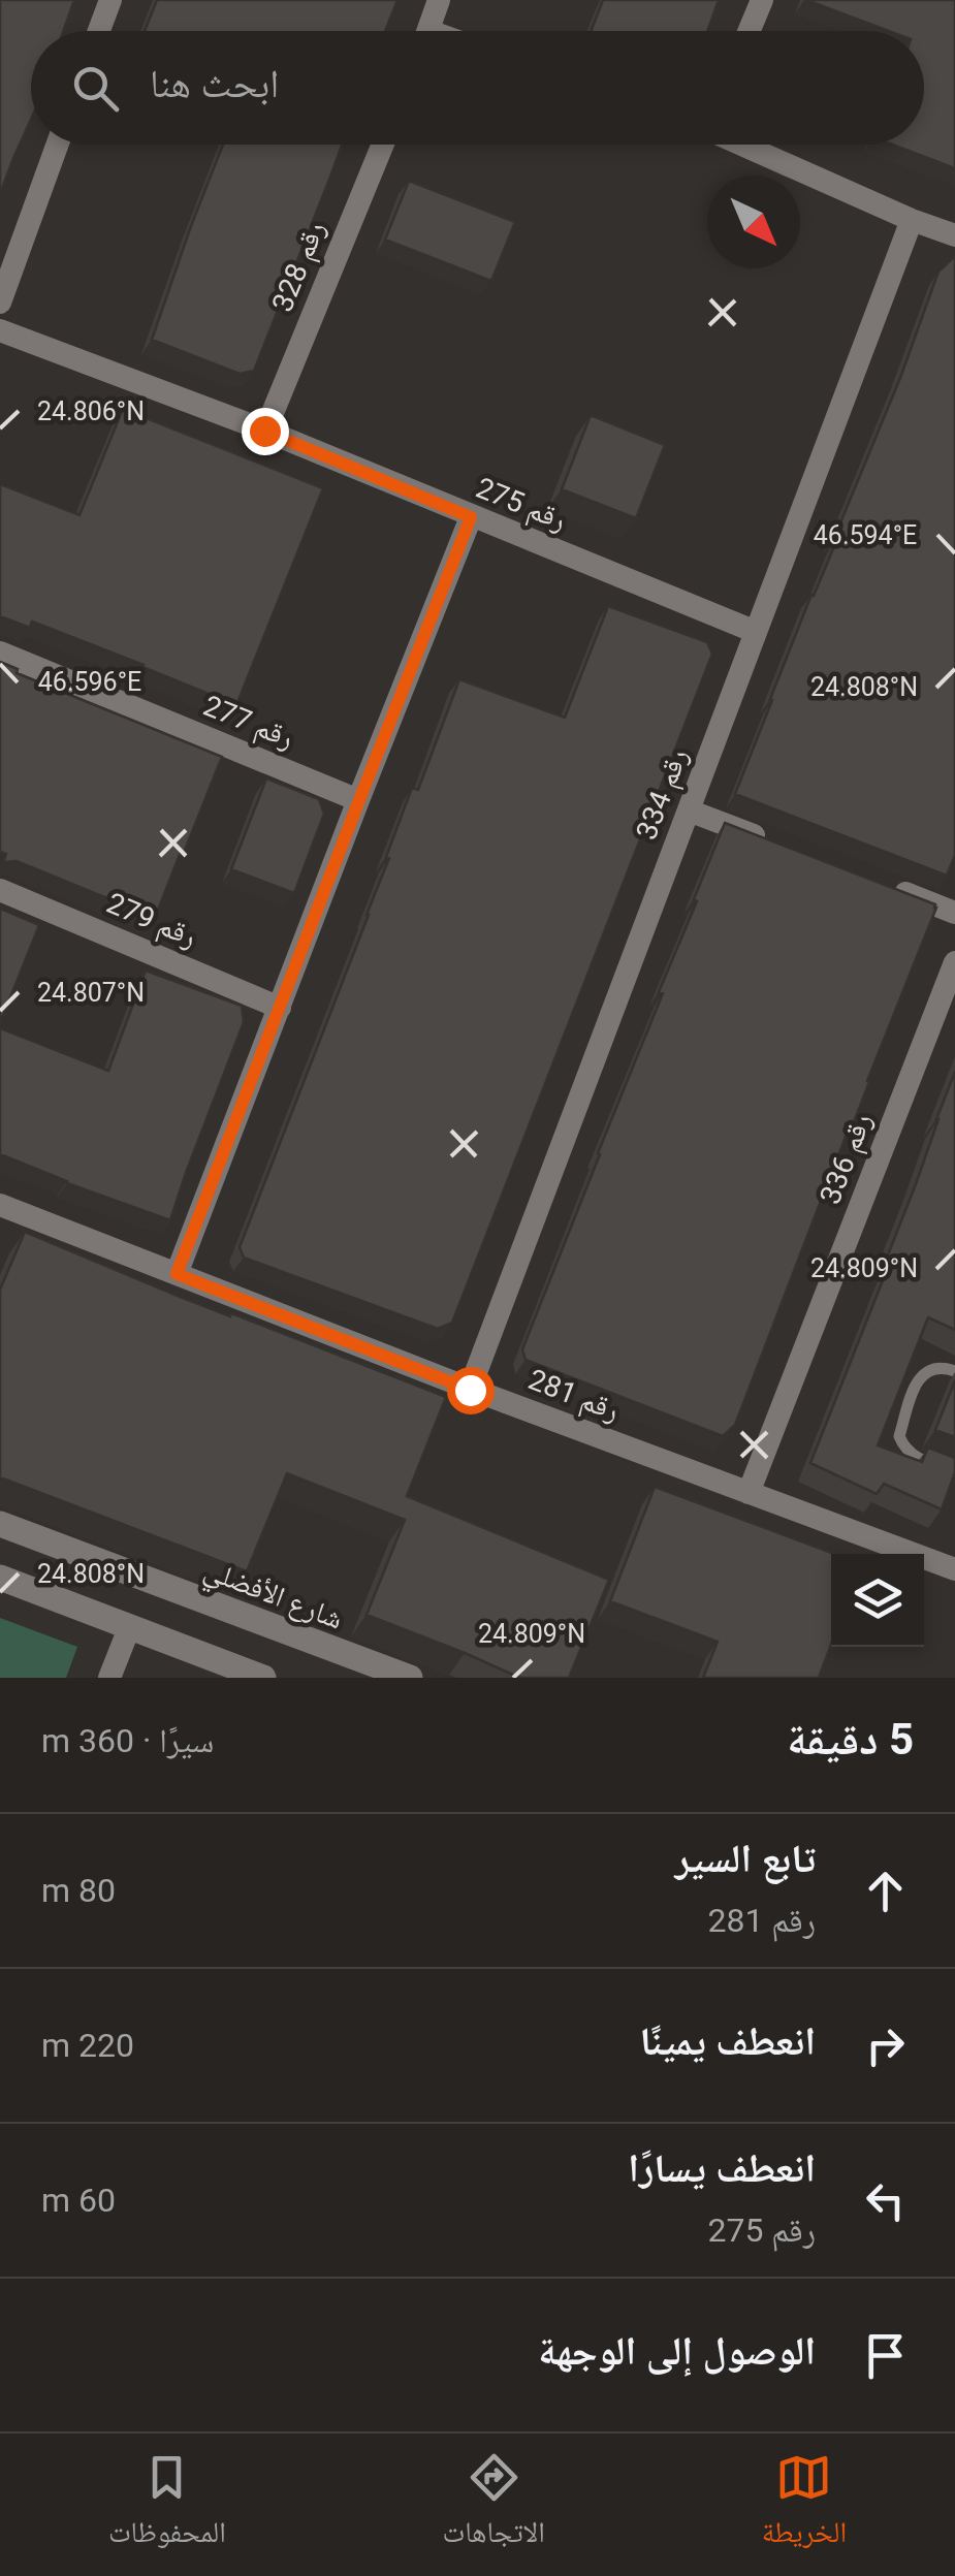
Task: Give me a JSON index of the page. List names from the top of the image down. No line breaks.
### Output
{"streets":{"street":["رقم 328","رقم 275","رقم 277","رقم 334","رقم 279","رقم 336","رقم 281","شارع الأفضلي"]},"crossings":[["رقم 328","رقم 275"],["رقم 275","رقم 334"],["رقم 334","رقم 281"],["رقم 336","رقم 281"]],"north":"bottom right","page":{"search":"ابحث هنا","heading":["5 دقيقة","سيرًا · 360 m"],"list":[["تابع السير","رقم 281","80 m"],["انعطف يمينًا","220 m"],["انعطف يسارًا","رقم 275","60 m"],"الوصول إلى الوجهة"],"nav":["الخريطة","الاتجاهات","المحفوظات"]},"coordinates":["24.806°N","46.594°E","46.596°E","24.808°N","24.807°N","24.809°N"]}
